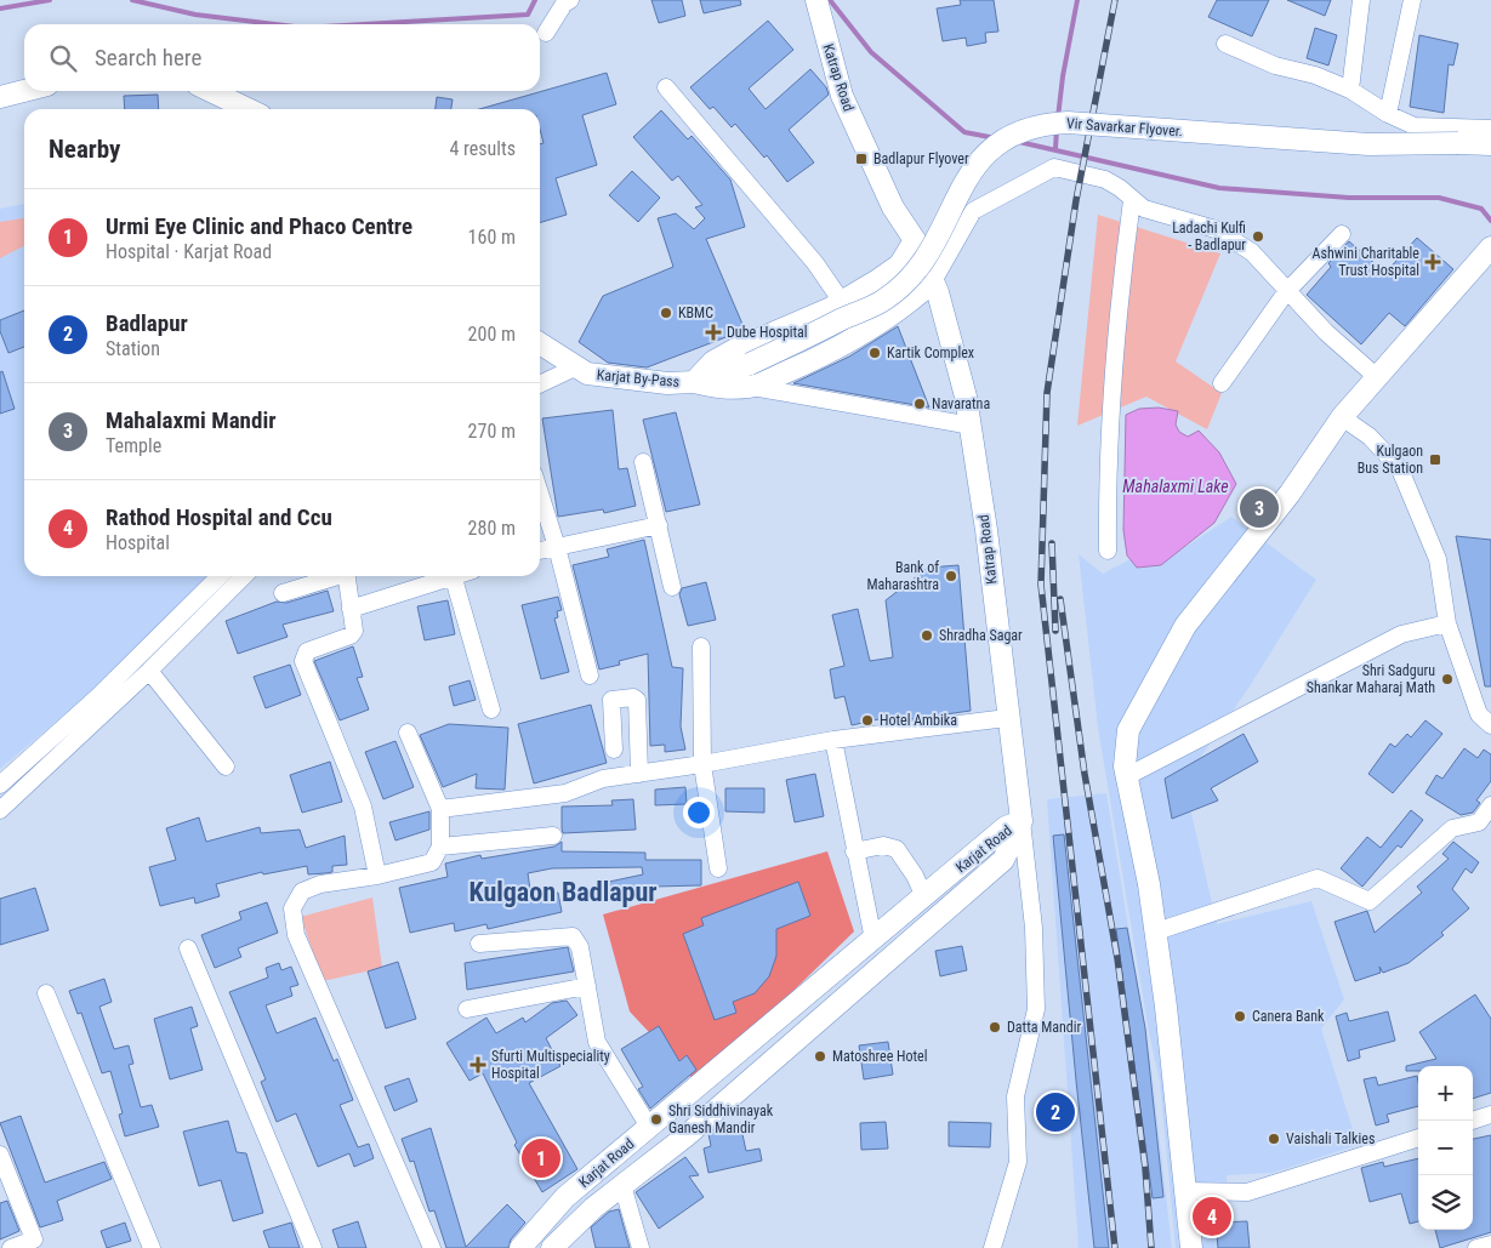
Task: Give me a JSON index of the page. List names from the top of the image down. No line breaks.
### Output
{"streets":{"main road":["Katrap Road","Vir Savarkar Flyover.","Karjat By-Pass","Karjat Road"]},"crossings":[["Katrap Road","Karjat Road"],["Vir Savarkar Flyover.","Karjat By-Pass"]],"districts":["Kulgaon Badlapur"],"water":["Mahalaxmi Lake"],"places":{"transit":["Badlapur Flyover","Kulgaon Bus Station"],"other":["Ladachi Kulfi - Badlapur","KBMC","Kartik Complex","Navaratna","Bank of Maharashtra","Shradha Sagar","Shri Sadguru Shankar Maharaj Math","Hotel Ambika","Canera Bank","Datta Mandir","Matoshree Hotel","Shri Siddhivinayak Ganesh Mandir","Vaishali Talkies"],"health":["Ashwini Charitable Trust Hospital","Dube Hospital","Sfurti Multispeciality Hospital"]},"page":{"search":"Search here","heading":["Nearby","4 results"],"list":[{"mark":"1","name":"Urmi Eye Clinic and Phaco Centre","note":"Hospital · Karjat Road","value":"160 m"},{"mark":"2","name":"Badlapur","note":"Station","value":"200 m"},{"mark":"3","name":"Mahalaxmi Mandir","note":"Temple","value":"270 m"},{"mark":"4","name":"Rathod Hospital and Ccu","note":"Hospital","value":"280 m"}],"pins":["3","2","1","4"],"map_buttons":["+","−"]}}
